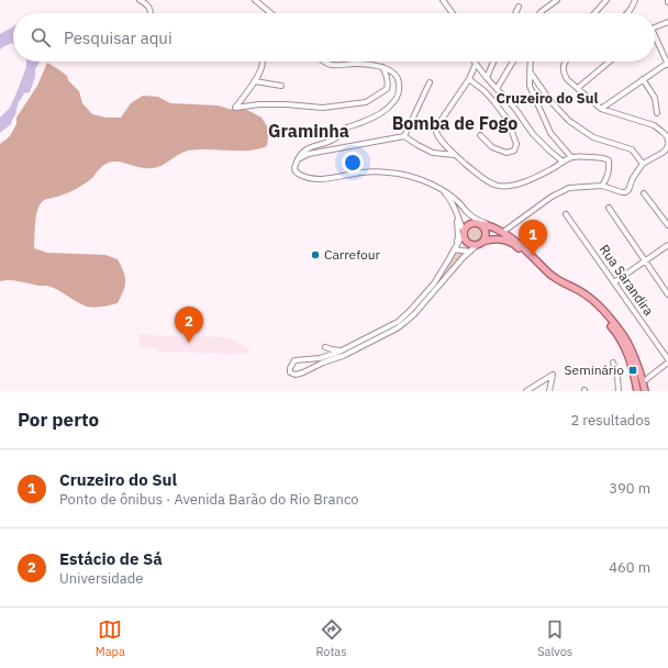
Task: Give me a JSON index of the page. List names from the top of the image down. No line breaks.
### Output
{"streets":{"street":["Rua Sarandira"]},"districts":["Cruzeiro do Sul","Bomba de Fogo","Graminha"],"places":{"other":["Carrefour"],"transit":["Seminário"]},"page":{"search":"Pesquisar aqui","pins":["1","2"],"heading":["Por perto","2 resultados"],"list":[{"mark":"1","name":"Cruzeiro do Sul","note":"Ponto de ônibus · Avenida Barão do Rio Branco","value":"390 m"},{"mark":"2","name":"Estácio de Sá","note":"Universidade","value":"460 m"}],"nav":["Mapa","Rotas","Salvos"]}}
